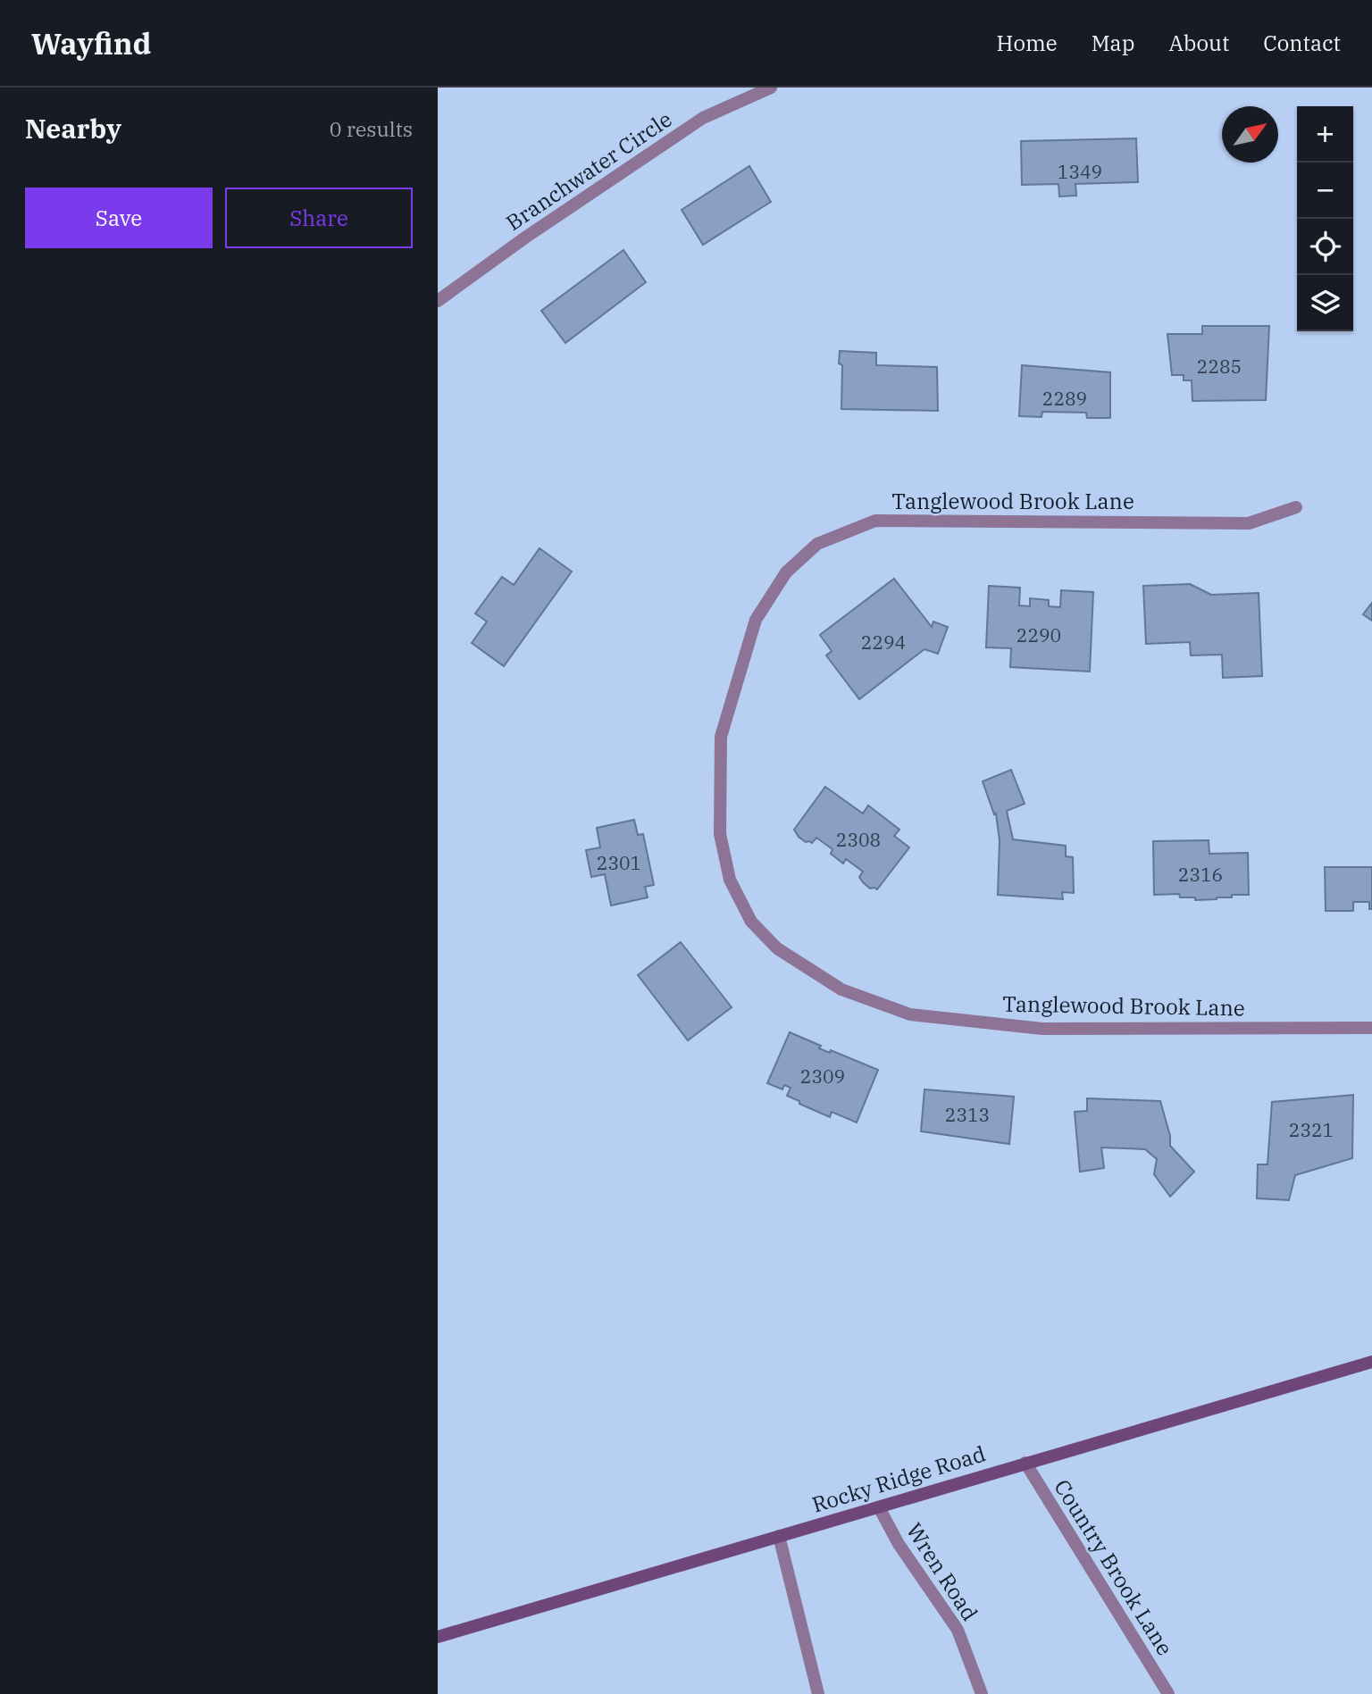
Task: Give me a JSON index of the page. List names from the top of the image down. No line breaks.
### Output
{"streets":{"main road":["Rocky Ridge Road"],"street":["Branchwater Circle","Tanglewood Brook Lane","Country Brook Lane","Wren Road"]},"crossings":[["Rocky Ridge Road","Country Brook Lane"],["Rocky Ridge Road","Wren Road"]],"house_numbers":["1349","2285","2289","2290","2294","2308","2301","2316","2309","2313","2321"],"north":"top right","page":{"header":"Wayfind","nav":["Home","Map","About","Contact"],"heading":["Nearby","0 results"],"map_buttons":["+","−"],"buttons":["Save","Share"]}}
